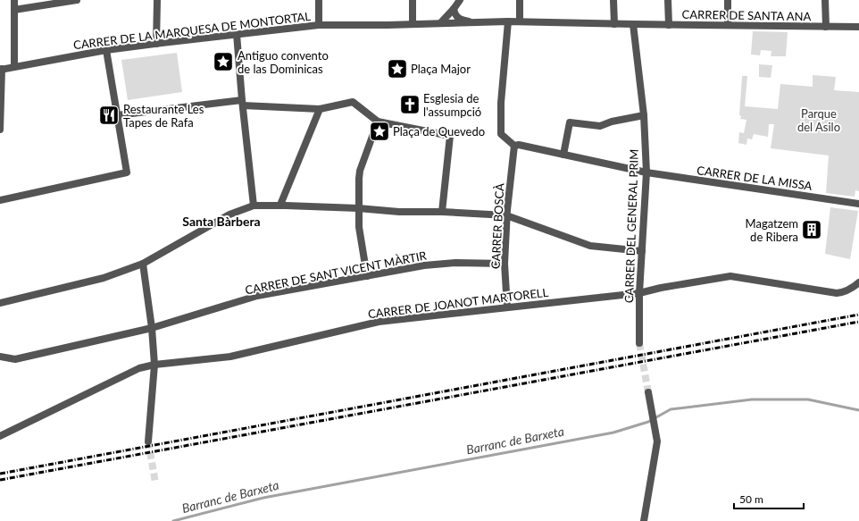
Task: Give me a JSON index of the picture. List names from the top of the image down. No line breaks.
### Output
{"streets":{"street":["CARRER DE SANTA ANA","CARRER DE LA MARQUESA DE MONTORTAL","CARRER DE LA MISSA","CARRER BOSCÀ","CARRER DEL GENERAL PRIM","CARRER DE SANT VICENT MÀRTIR","CARRER DE JOANOT MARTORELL"]},"crossings":[["CARRER DE SANTA ANA","CARRER DEL GENERAL PRIM"],["CARRER DE LA MISSA","CARRER BOSCÀ"],["CARRER DE LA MISSA","CARRER DEL GENERAL PRIM"],["CARRER BOSCÀ","CARRER DE SANT VICENT MÀRTIR"],["CARRER BOSCÀ","CARRER DE JOANOT MARTORELL"],["CARRER DEL GENERAL PRIM","CARRER DE JOANOT MARTORELL"]],"districts":["Santa Bàrbera"],"water":["Barranc de Barxeta"],"parks":["Parque del Asilo"],"places":{"place":["Antiguo convento de las Dominicas","Plaça Major","Plaça de Quevedo"],"church":["Esglesia de l'assumpció"],"restaurant":["Restaurante Les Tapes de Rafa"],"building":["Magatzem de Ribera"]},"scale_bar":"50 m"}
